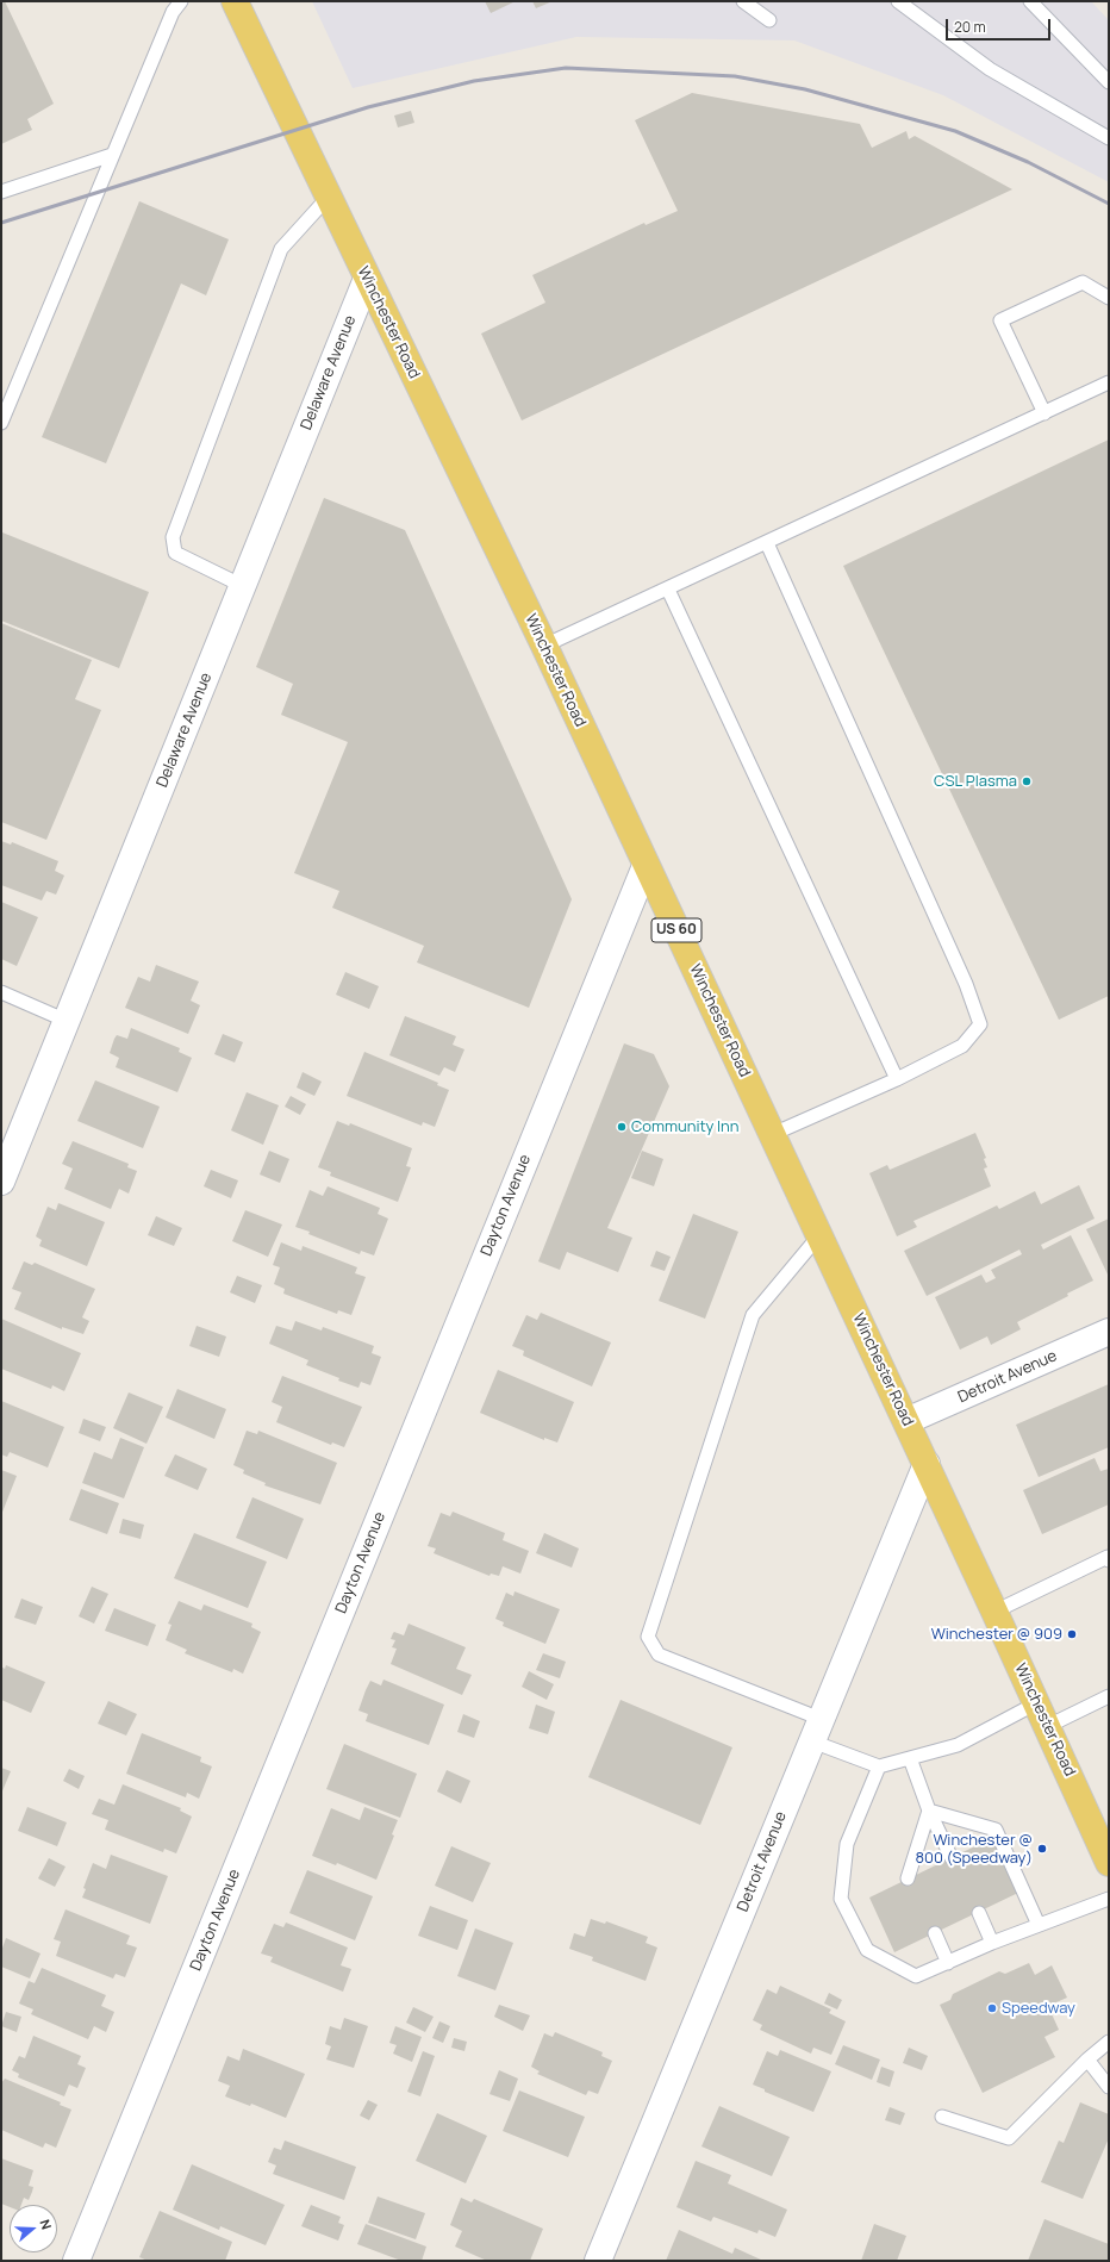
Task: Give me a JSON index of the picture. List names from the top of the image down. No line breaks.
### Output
{"streets":{"main road":["Winchester Road","US 60"],"street":["Delaware Avenue","Dayton Avenue","Detroit Avenue"]},"crossings":[["Winchester Road","Delaware Avenue"],["Winchester Road","Dayton Avenue"],["Winchester Road","Detroit Avenue"]],"places":["CSL Plasma","Community Inn","Winchester @ 909","Winchester @ 800 (Speedway)","Speedway"],"scale_bar":"20 m","north":"right"}
